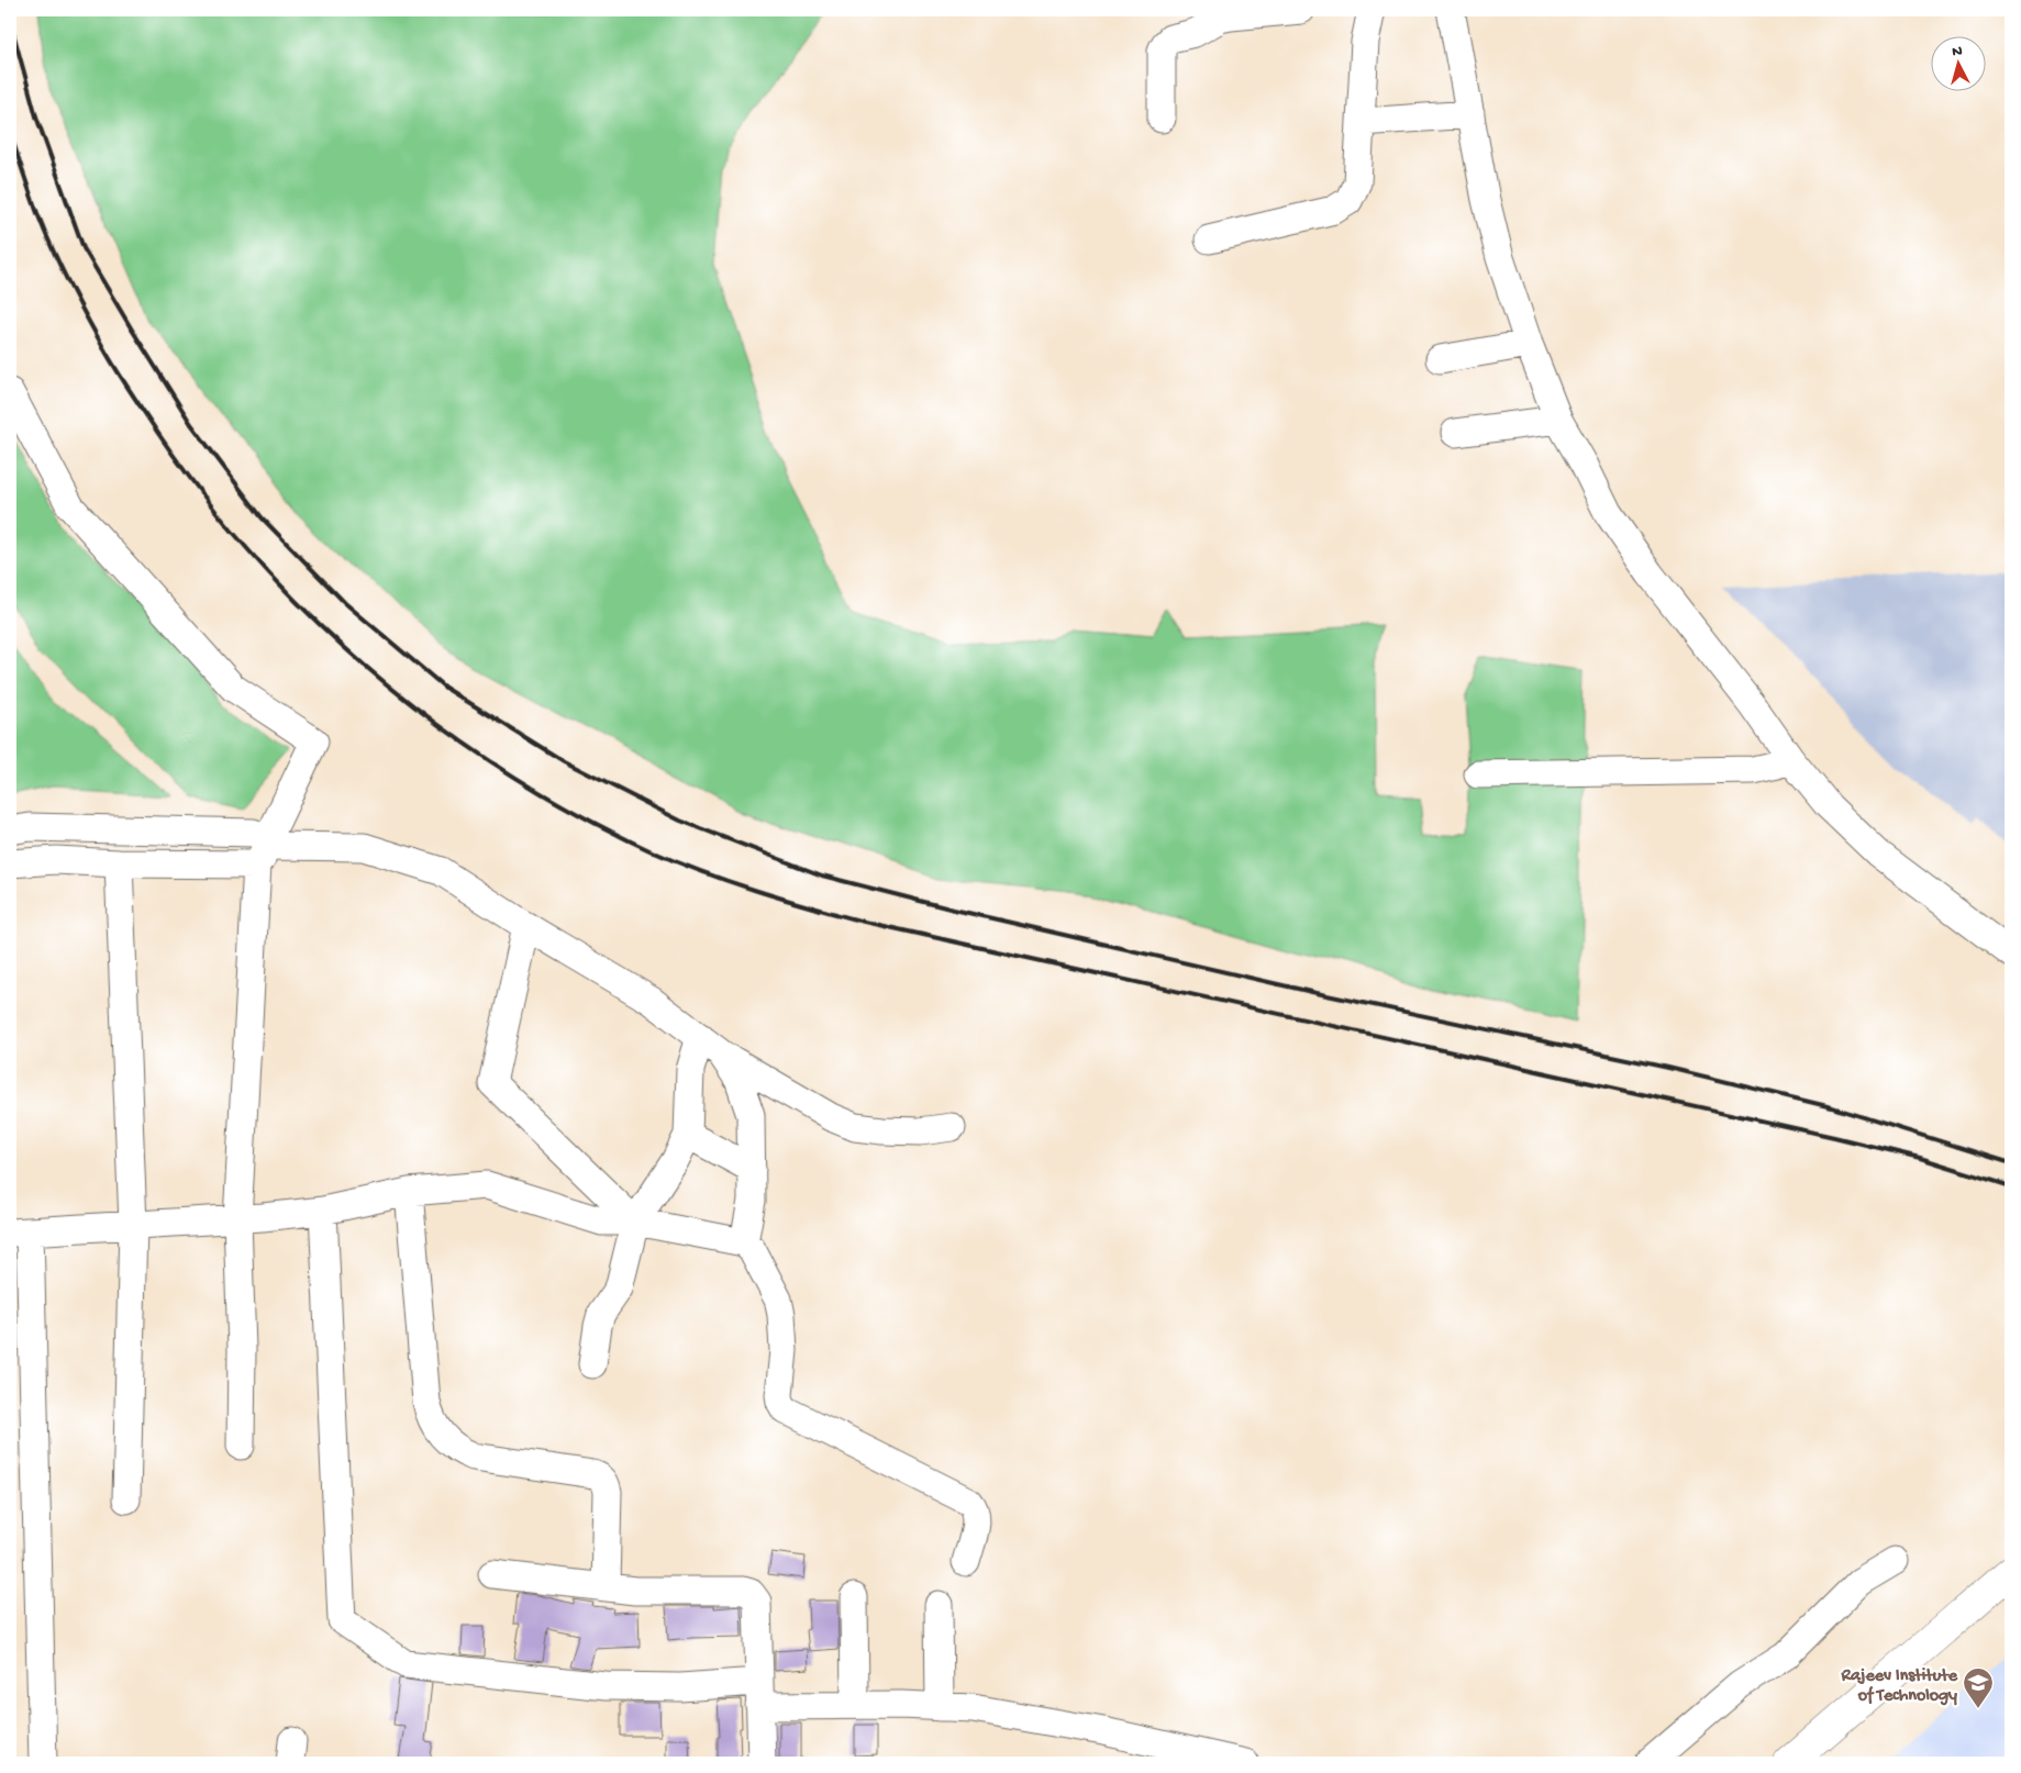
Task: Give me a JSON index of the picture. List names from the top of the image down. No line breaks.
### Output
{"places":{"school or university":["Rajeev Institute of Technology"]},"north":"top"}
